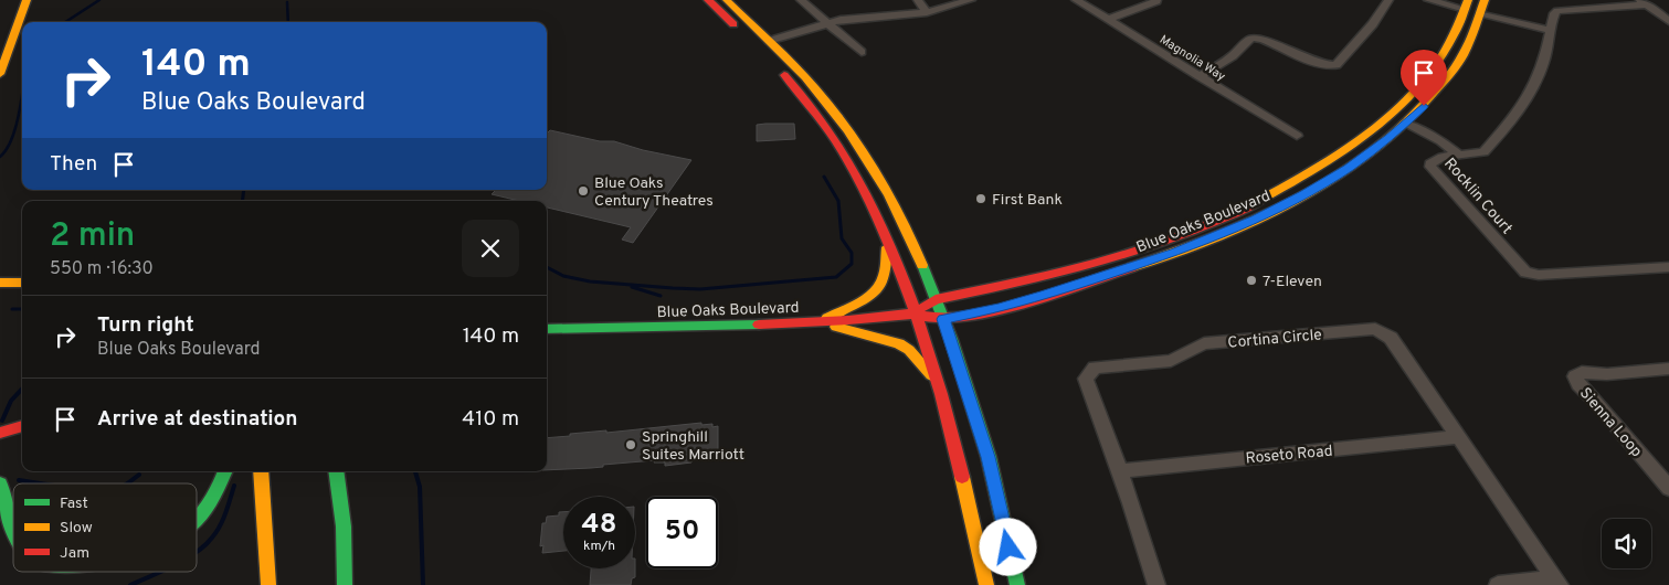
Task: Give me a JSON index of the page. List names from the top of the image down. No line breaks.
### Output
{"streets":{"main road":["Blue Oaks Boulevard"],"street":["Magnolia Way","Rocklin Court","Cortina Circle","Sienna Loop","Roseto Road"]},"crossings":[["Cortina Circle","Roseto Road"]],"places":["Blue Oaks Century Theatres","First Bank","7-Eleven","Springhill Suites Marriott"],"legend":["Fast","Slow","Jam"],"page":{"turn":["140 m","Blue Oaks Boulevard"],"then":"Then","heading":["2 min","550 m · 16:30"],"list":[{"name":"Turn right","note":"Blue Oaks Boulevard","value":"140 m"},{"name":"Arrive at destination","value":"410 m"}],"speed":"48 km/h","limit":"50"}}
